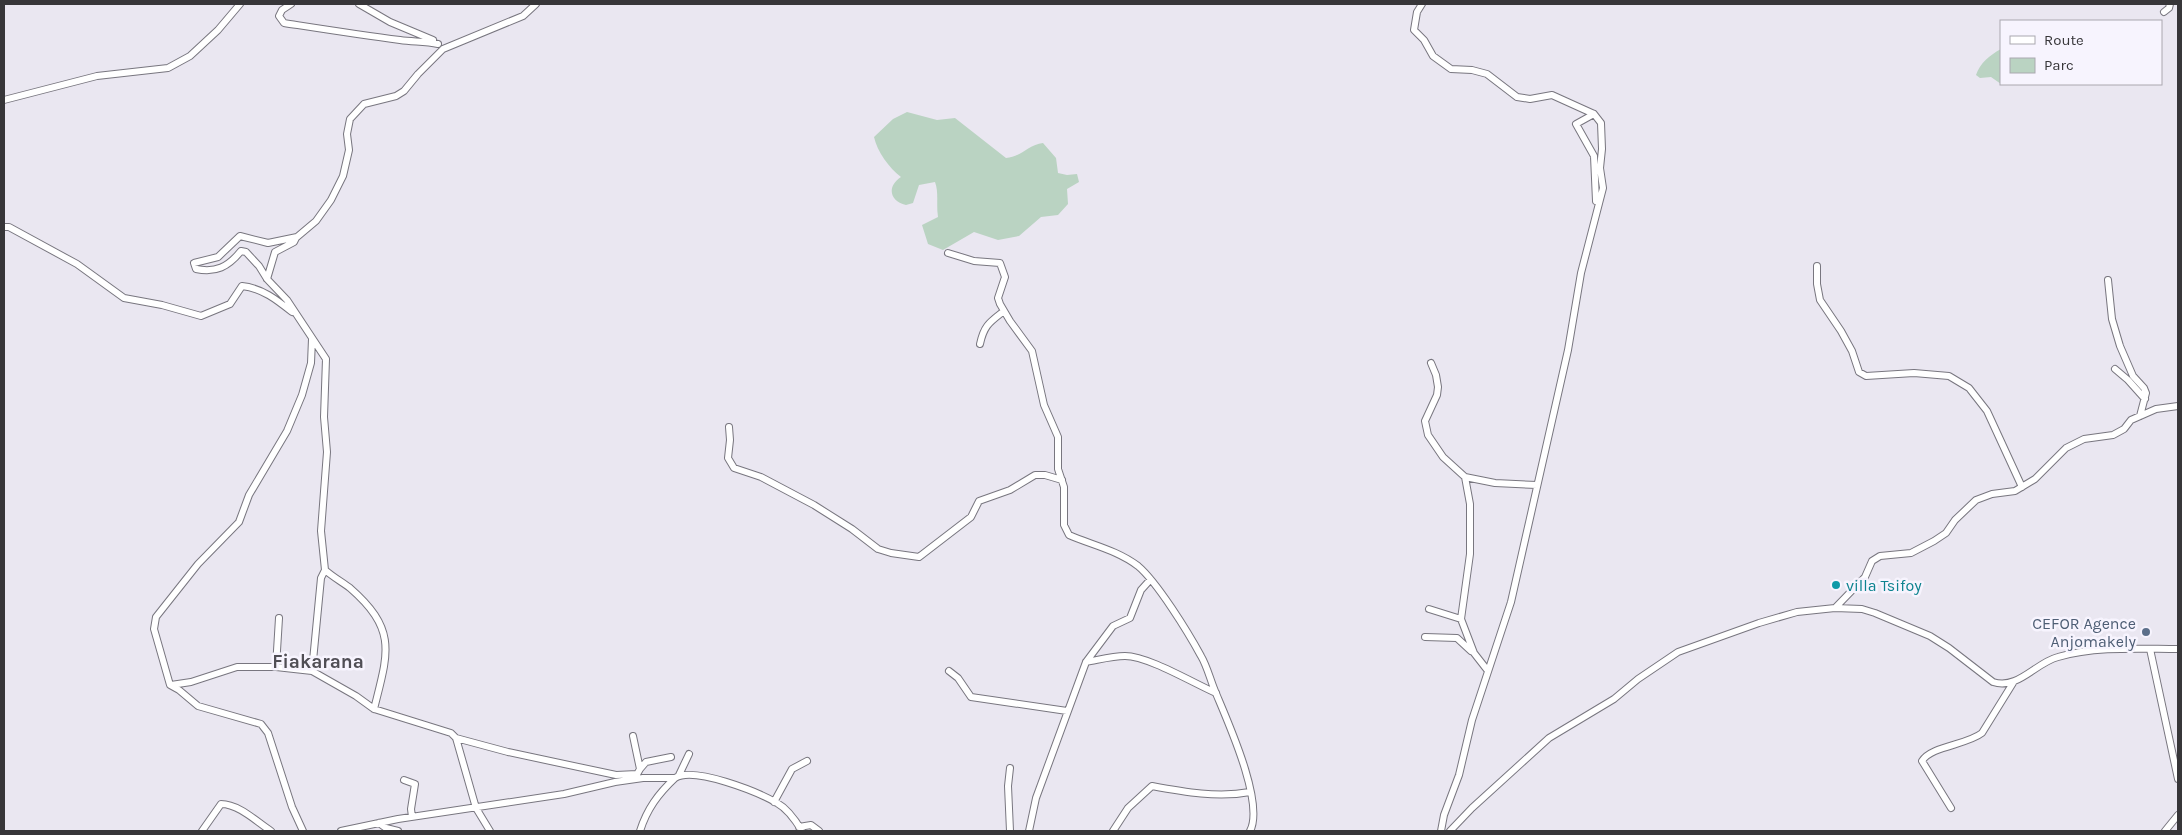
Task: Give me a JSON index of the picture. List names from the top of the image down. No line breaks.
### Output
{"districts":["Fiakarana"],"places":["villa Tsifoy","CEFOR Agence Anjomakely"],"legend":["Route","Parc"]}
